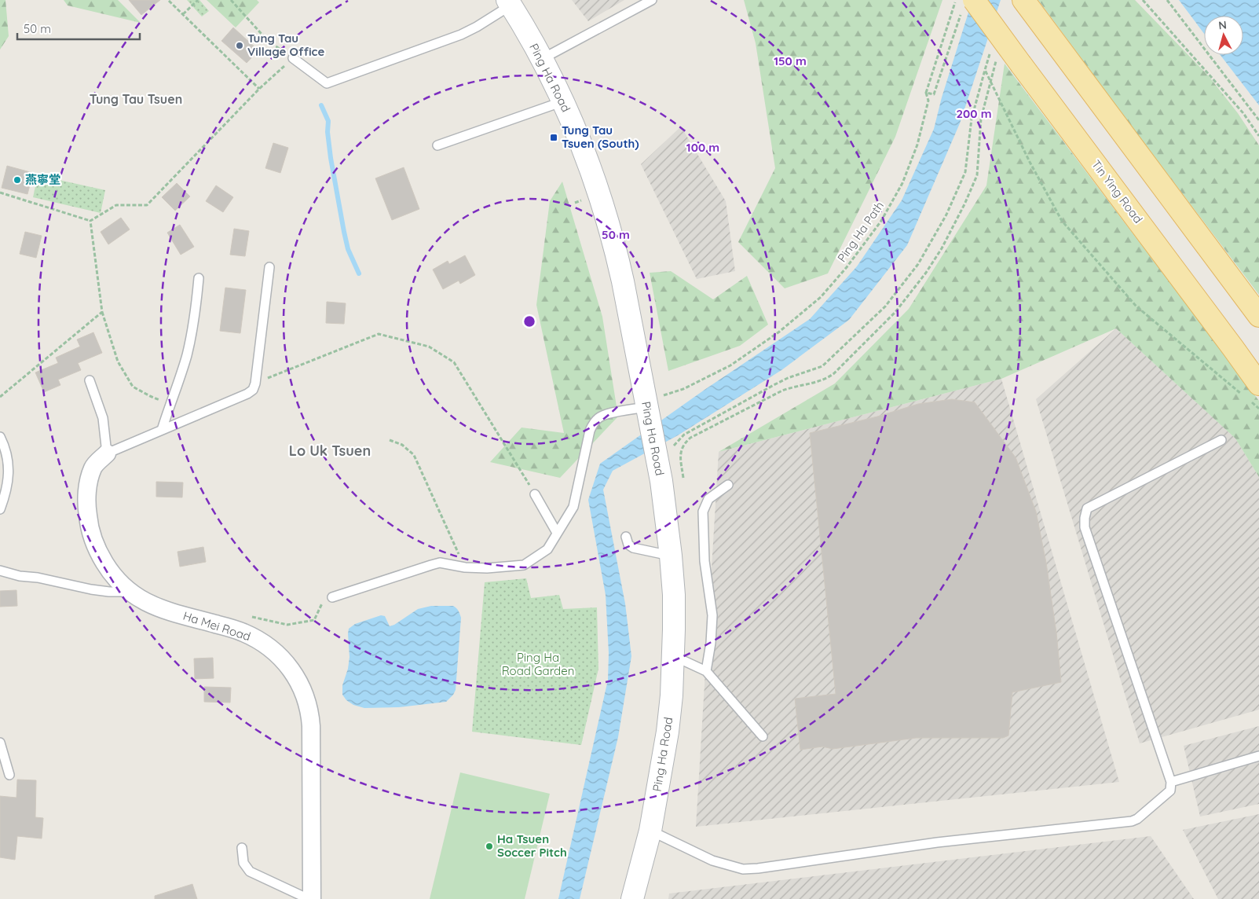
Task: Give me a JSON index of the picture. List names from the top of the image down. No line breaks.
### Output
{"streets":{"main road":["Tin Ying Road"],"street":["Ping Ha Road","Ha Mei Road"],"path":["Ping Ha Path"]},"crossings":[["Ping Ha Road","Ping Ha Path"]],"districts":["Tung Tau Tsuen","Lo Uk Tsuen"],"parks":["Ping Ha Road Garden"],"places":{"other":["Tung Tau Village Office","燕寧堂","Ha Tsuen Soccer Pitch"],"transit":["Tung Tau Tsuen (South)"]},"scale_bar":"50 m","north":"top","rings":["150 m","200 m","100 m","50 m"]}
